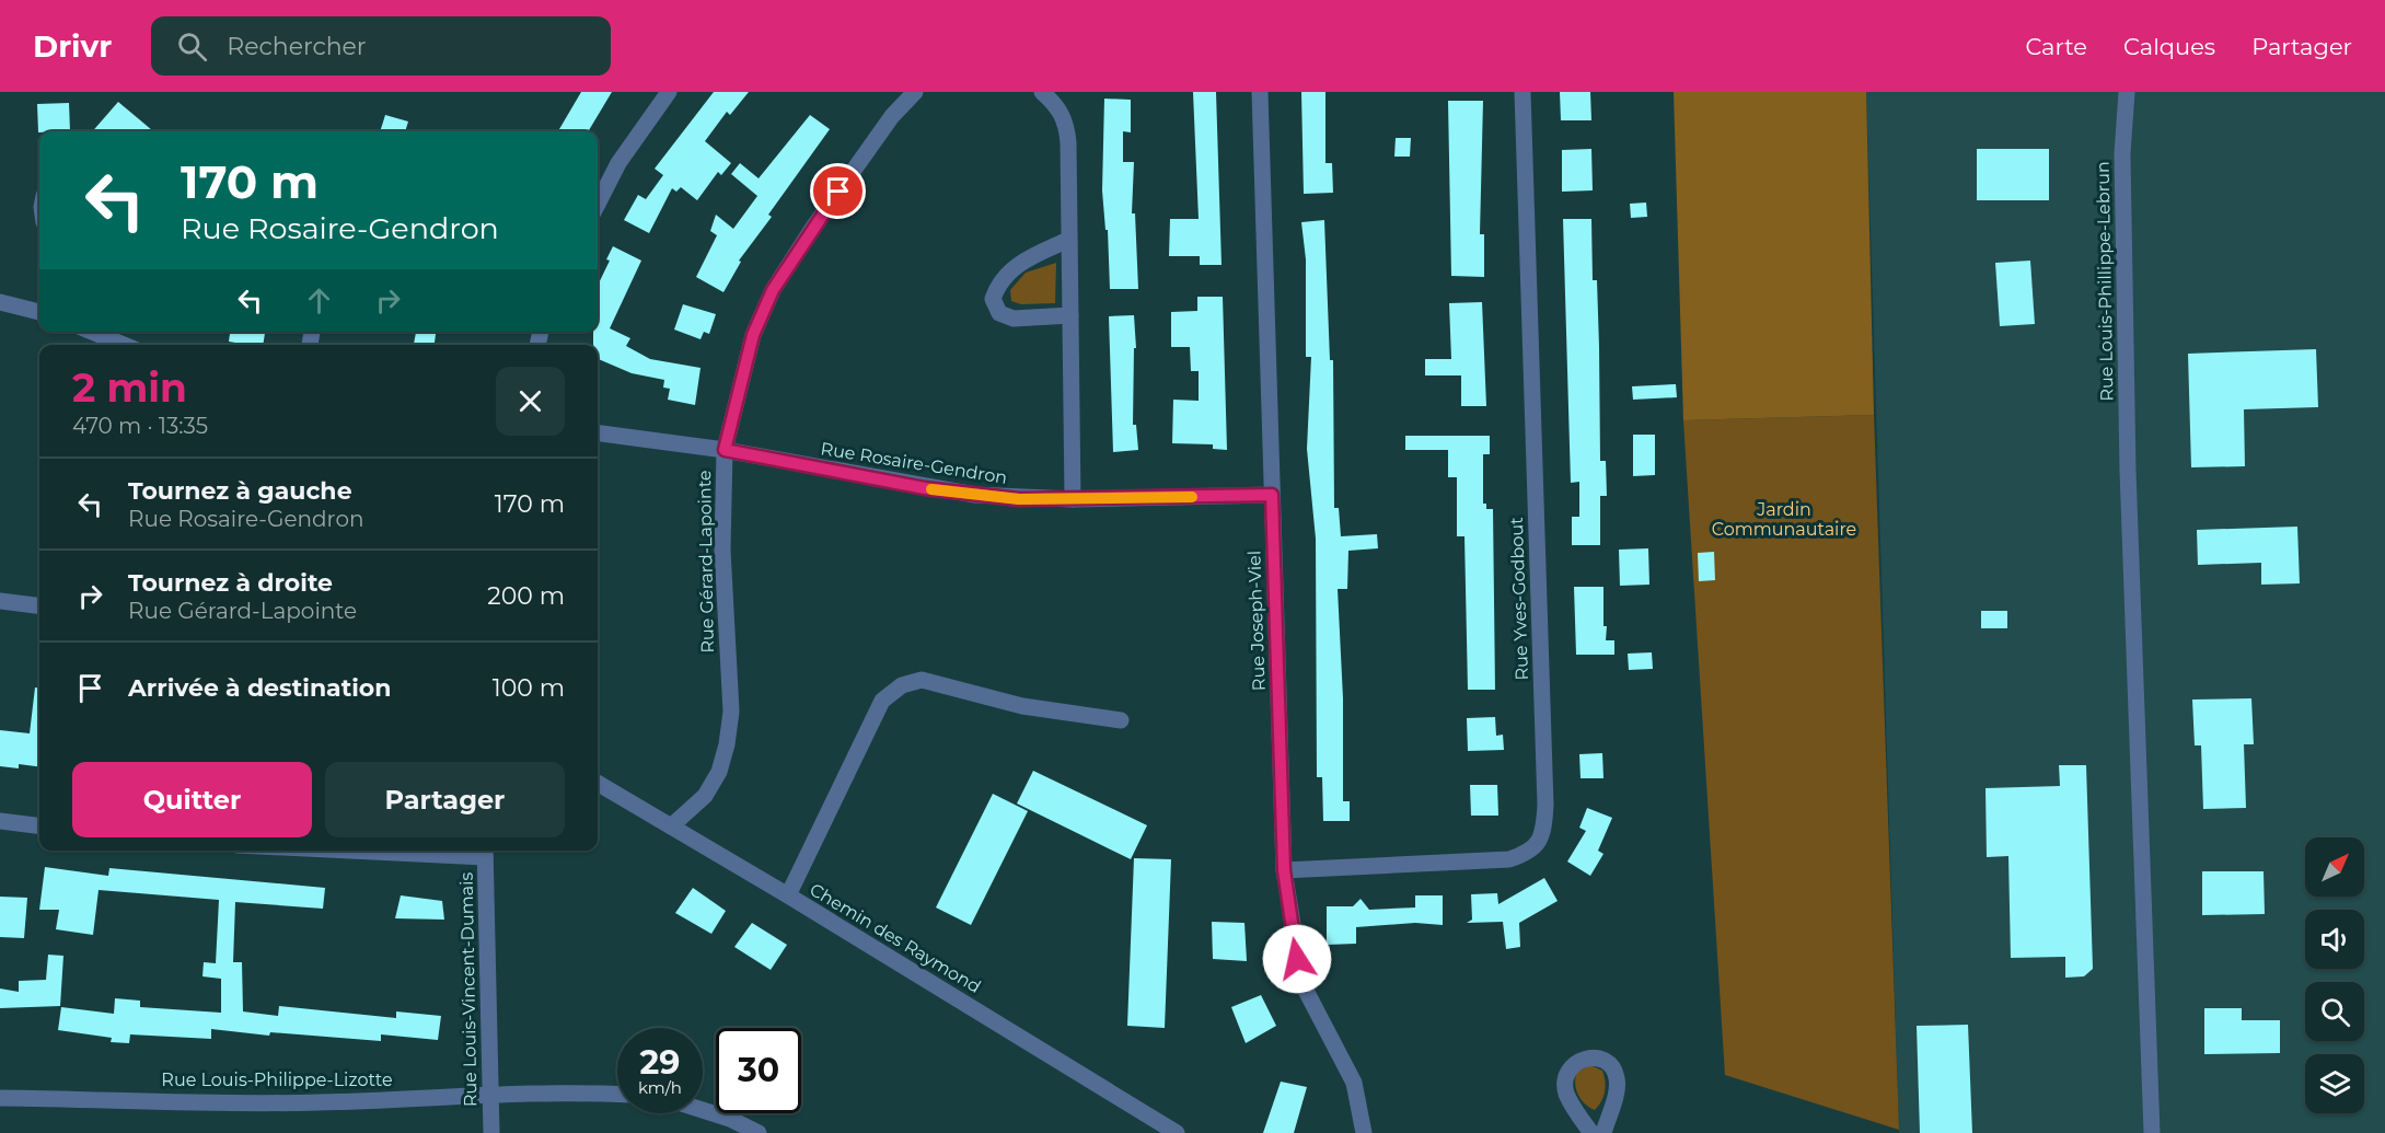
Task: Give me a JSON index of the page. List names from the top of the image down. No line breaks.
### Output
{"streets":{"street":["Rue Louis-Phillippe-Lebrun","Rue Rosaire-Gendron","Rue Gérard-Lapointe","Rue Yves-Godbout","Rue Joseph-Viel","Chemin des Raymond","Rue Louis-Vincent-Dumais","Rue Louis-Philippe-Lizotte"]},"crossings":[["Rue Rosaire-Gendron","Rue Gérard-Lapointe"],["Rue Rosaire-Gendron","Rue Joseph-Viel"],["Rue Gérard-Lapointe","Chemin des Raymond"],["Rue Yves-Godbout","Rue Joseph-Viel"],["Rue Louis-Vincent-Dumais","Rue Louis-Philippe-Lizotte"]],"parks":["Jardin Communautaire"],"north":"top right","page":{"header":"Drivr","search":"Rechercher","nav":["Carte","Calques","Partager"],"turn":["170 m","Rue Rosaire-Gendron"],"heading":["2 min","470 m · 13:35"],"list":[{"name":"Tournez à gauche","note":"Rue Rosaire-Gendron","value":"170 m"},{"name":"Tournez à droite","note":"Rue Gérard-Lapointe","value":"200 m"},{"name":"Arrivée à destination","value":"100 m"}],"buttons":["Quitter","Partager"],"speed":"29 km/h","limit":"30"}}
